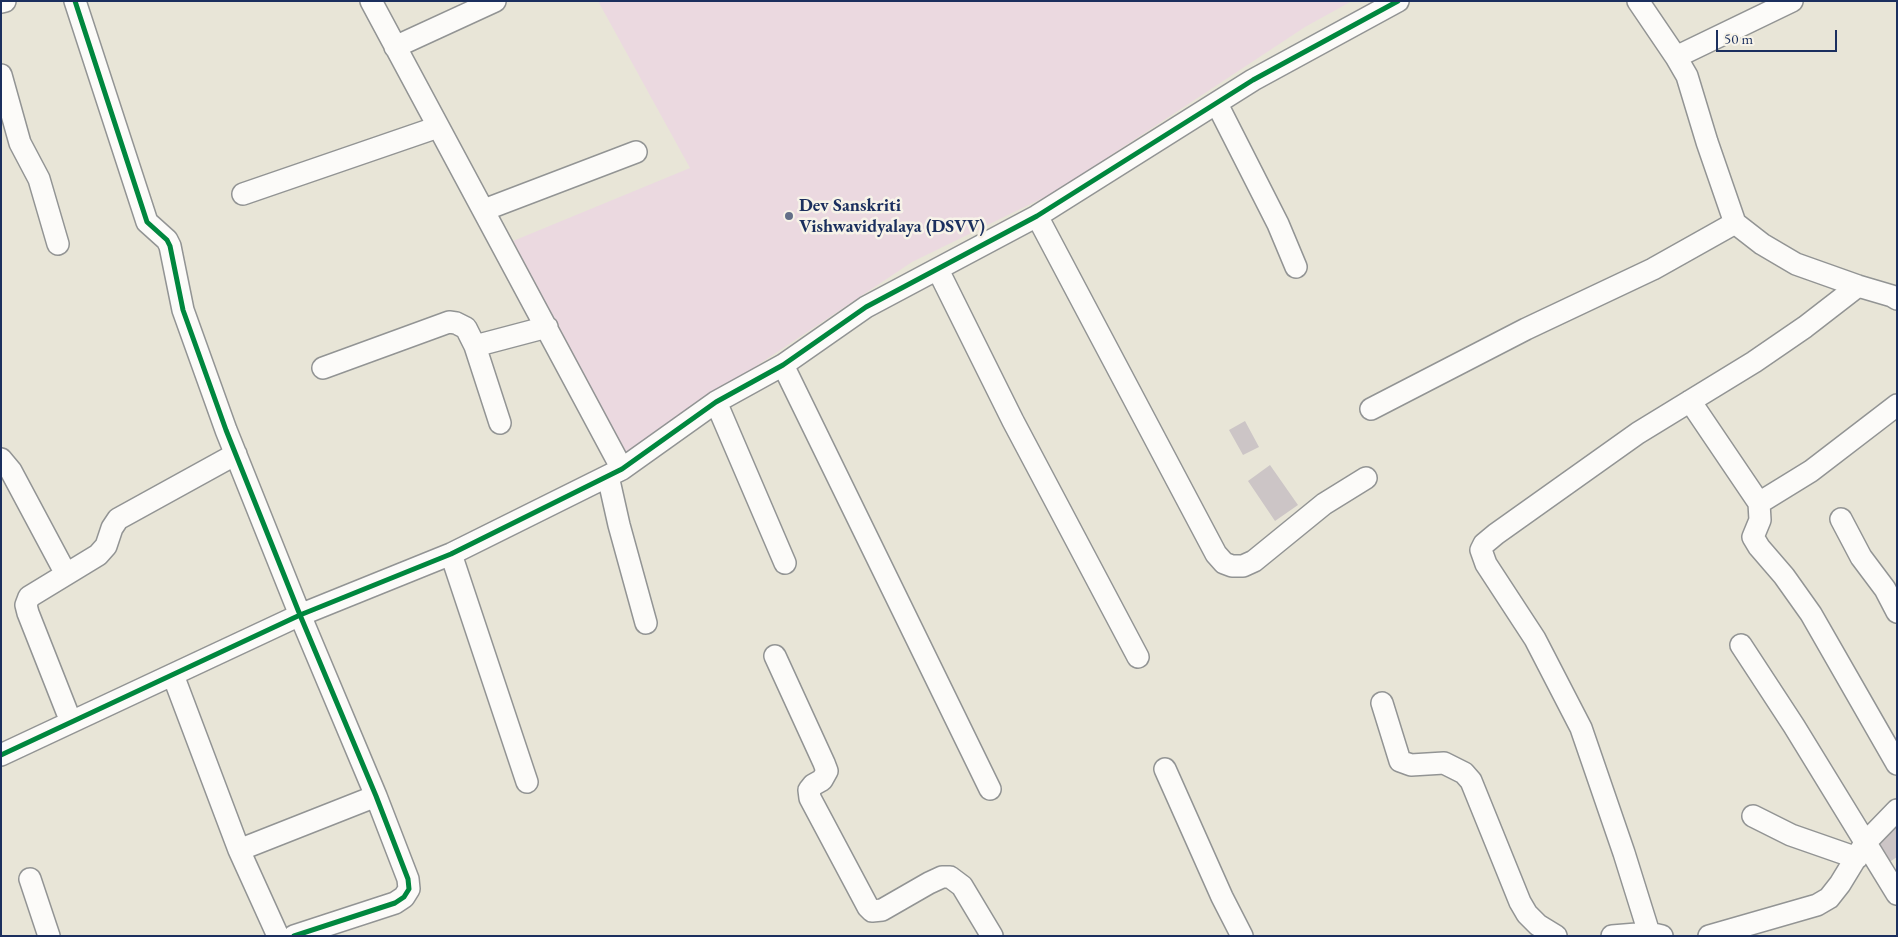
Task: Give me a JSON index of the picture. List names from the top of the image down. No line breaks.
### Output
{"places":["Dev Sanskriti Vishwavidyalaya (DSVV)"],"scale_bar":"50 m"}
